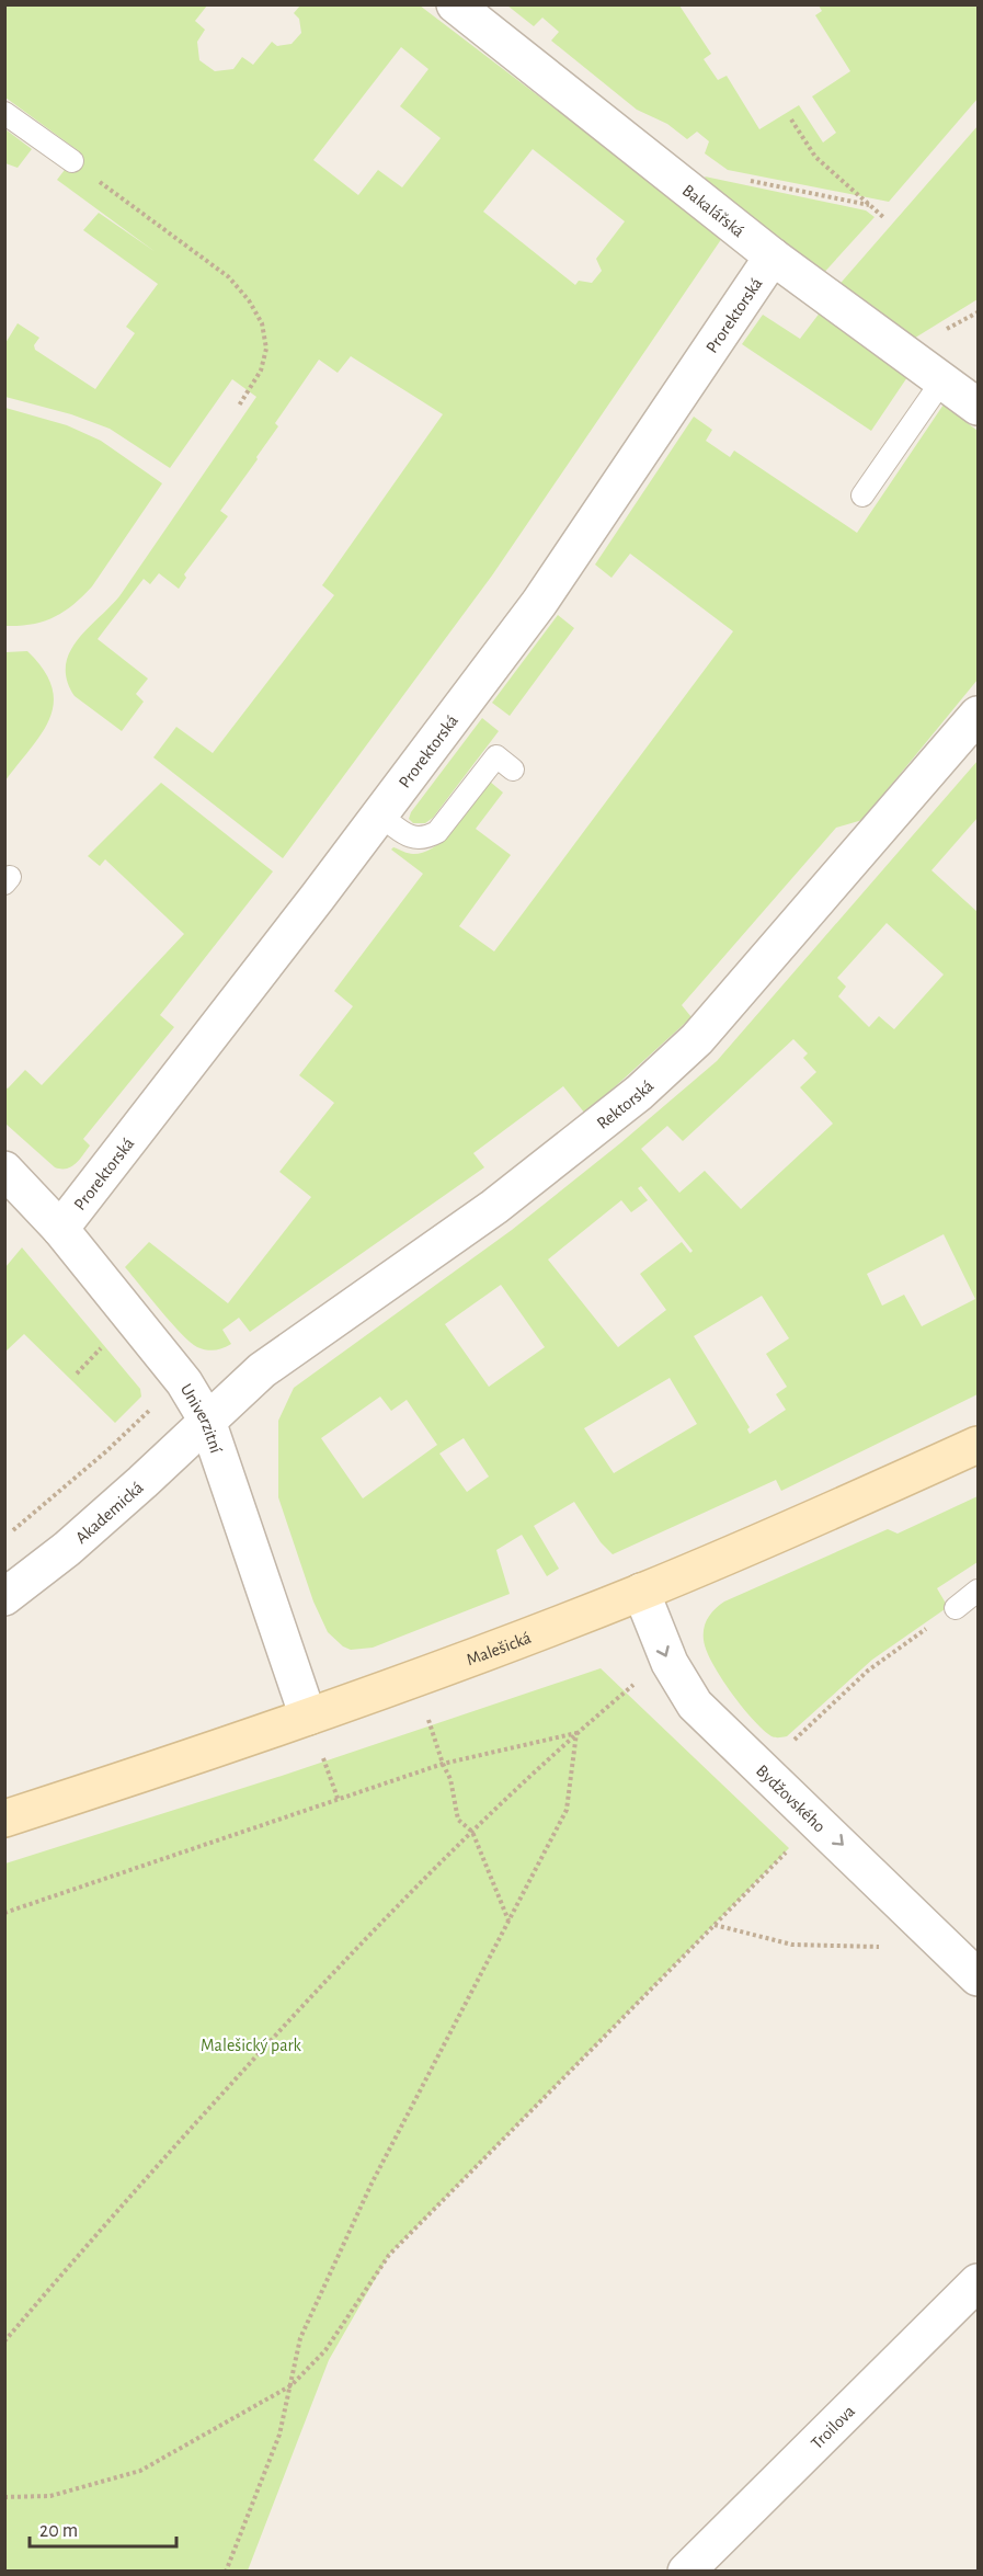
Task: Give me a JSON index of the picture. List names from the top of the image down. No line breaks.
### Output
{"streets":{"street":["Bakalářská","Prorektorská","Rektorská","Univerzitní","Akademická","Malešická","Bydžovského","Troilova"]},"crossings":[["Bakalářská","Prorektorská"],["Prorektorská","Univerzitní"],["Rektorská","Univerzitní"],["Rektorská","Akademická"],["Univerzitní","Akademická"],["Univerzitní","Malešická"],["Malešická","Bydžovského"]],"one_way":["Bydžovského"],"parks":["Malešický park"],"scale_bar":"20 m"}
